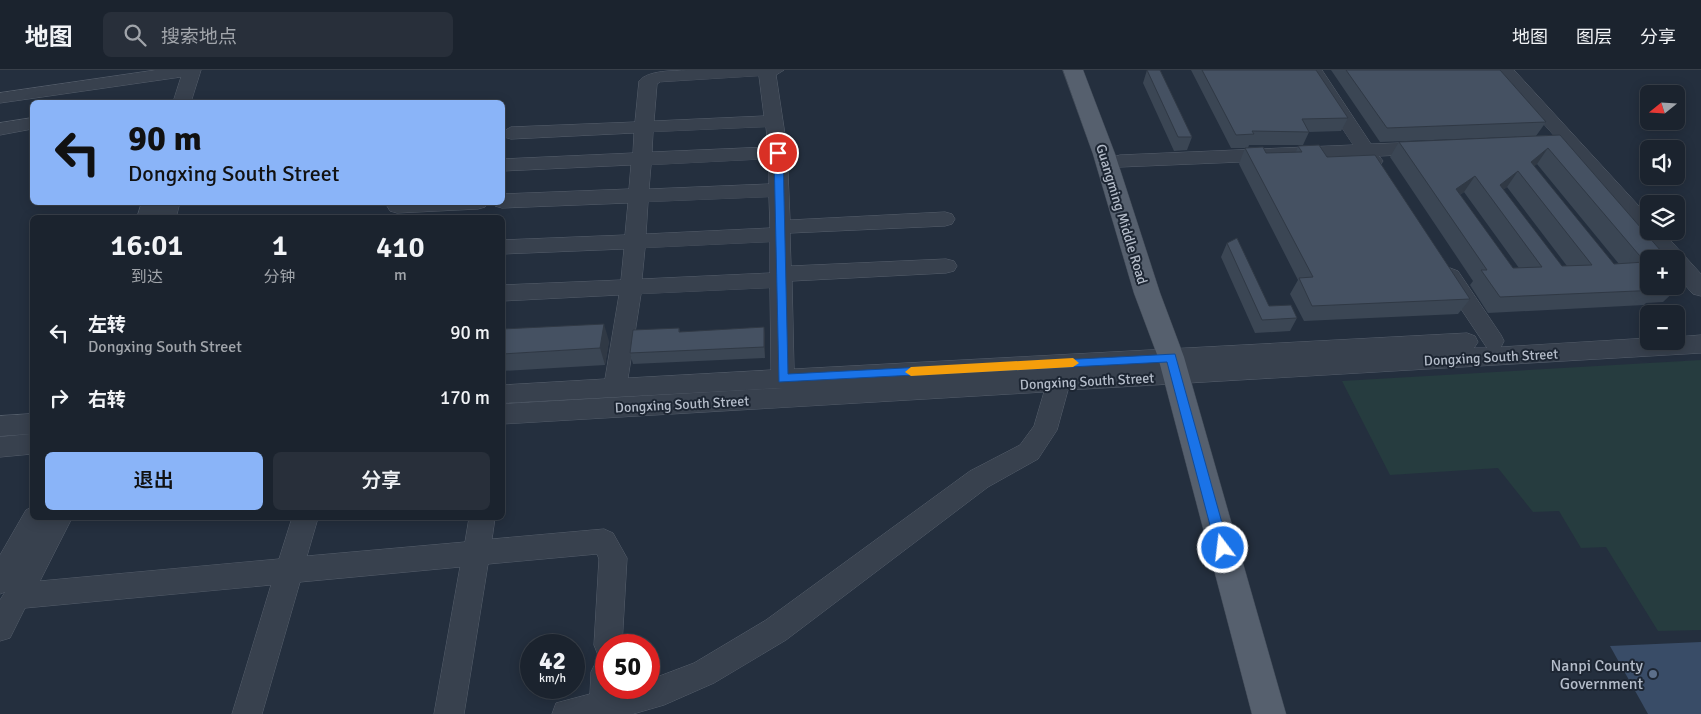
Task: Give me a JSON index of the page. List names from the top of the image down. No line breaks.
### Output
{"streets":{"main road":["Guangming Middle Road"],"street":["Dongxing South Street"]},"crossings":[["Guangming Middle Road","Dongxing South Street"]],"places":["Nanpi County Government"],"north":"left","page":{"header":"地图","search":"搜索地点","nav":["地图","图层","分享"],"map_buttons":["+","−"],"turn":["90 m","Dongxing South Street"],"eta":["16:01","到达","1","分钟","410","m"],"list":[{"name":"左转","note":"Dongxing South Street","value":"90 m"},{"name":"右转","value":"170 m"}],"buttons":["退出","分享"],"speed":"42 km/h","limit":"50"}}
